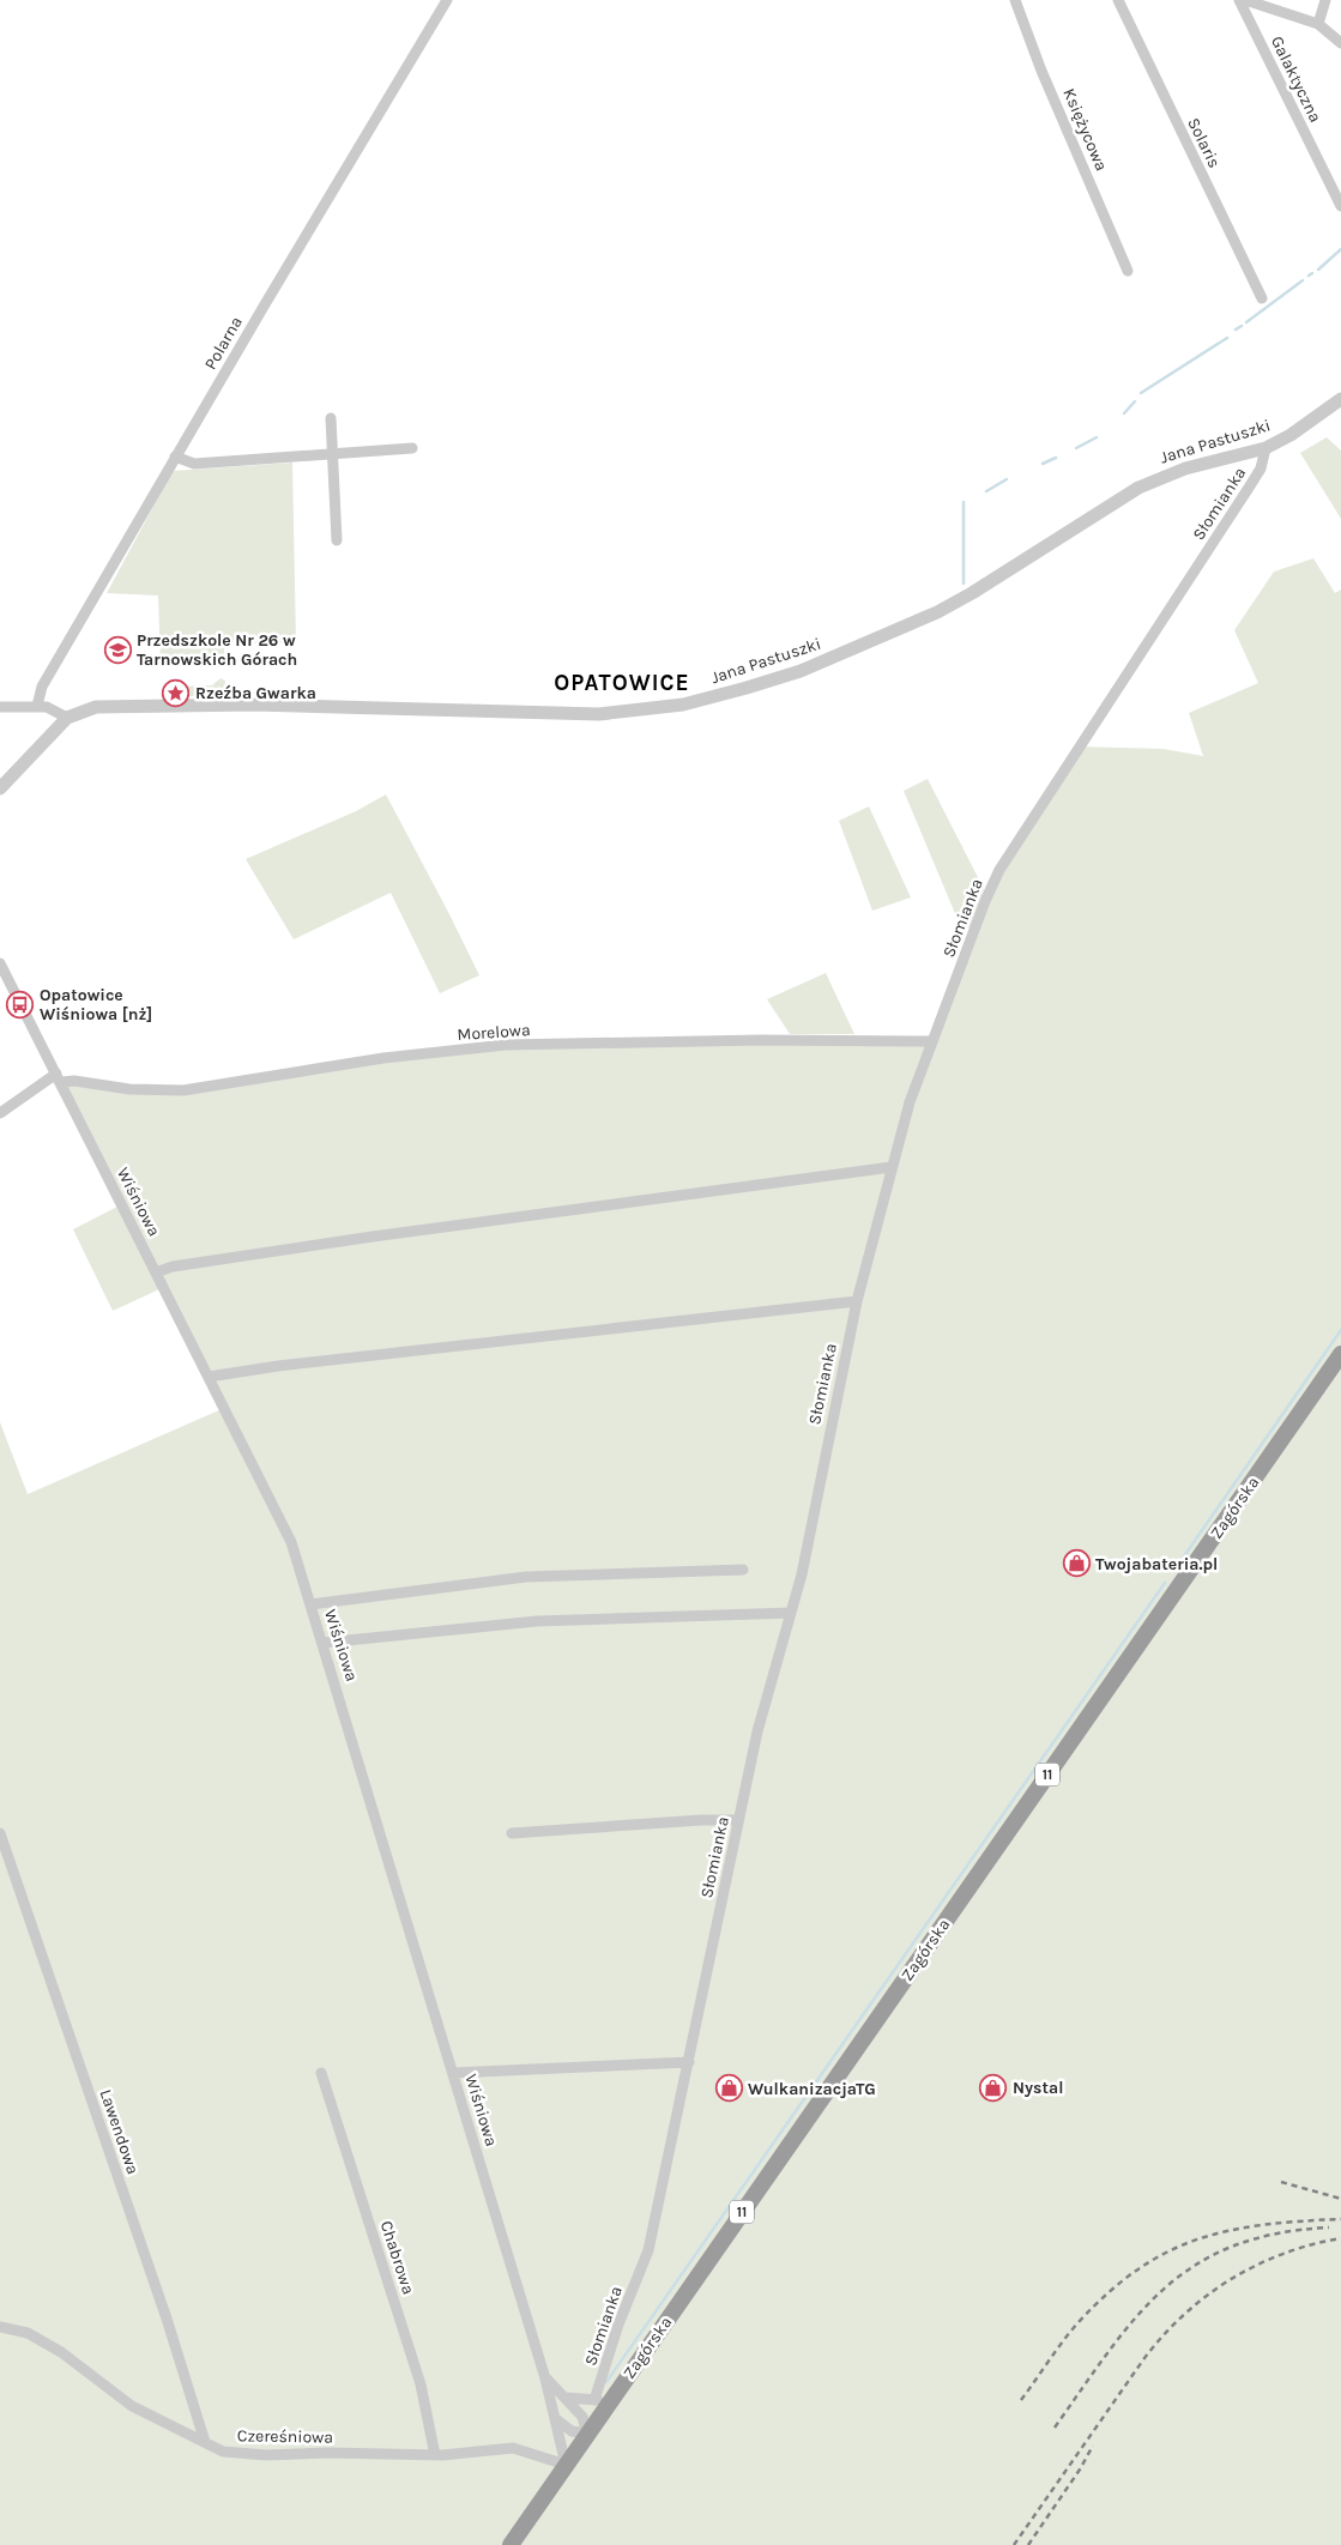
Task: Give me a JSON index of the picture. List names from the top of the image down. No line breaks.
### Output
{"streets":{"highway":["Zagórska","11"],"street":["Galaktyczna","Księżycowa","Solaris","Polarna","Jana Pastuszki","Słomianka","Morelowa","Wiśniowa","Lawendowa","Chabrowa","Czereśniowa"]},"crossings":[["Jana Pastuszki","Słomianka"],["Słomianka","Morelowa"],["Morelowa","Wiśniowa"],["Wiśniowa","Zagórska"],["Wiśniowa","Czereśniowa"],["Zagórska","Czereśniowa"],["Lawendowa","Czereśniowa"],["Chabrowa","Czereśniowa"]],"districts":["OPATOWICE"],"places":{"school or university":["Przedszkole Nr 26 w Tarnowskich Górach"],"place":["Rzeźba Gwarka"],"bus stop":["Opatowice Wiśniowa [nż]"],"shop":["Twojabateria.pl","Nystal","WulkanizacjaTG"]}}
